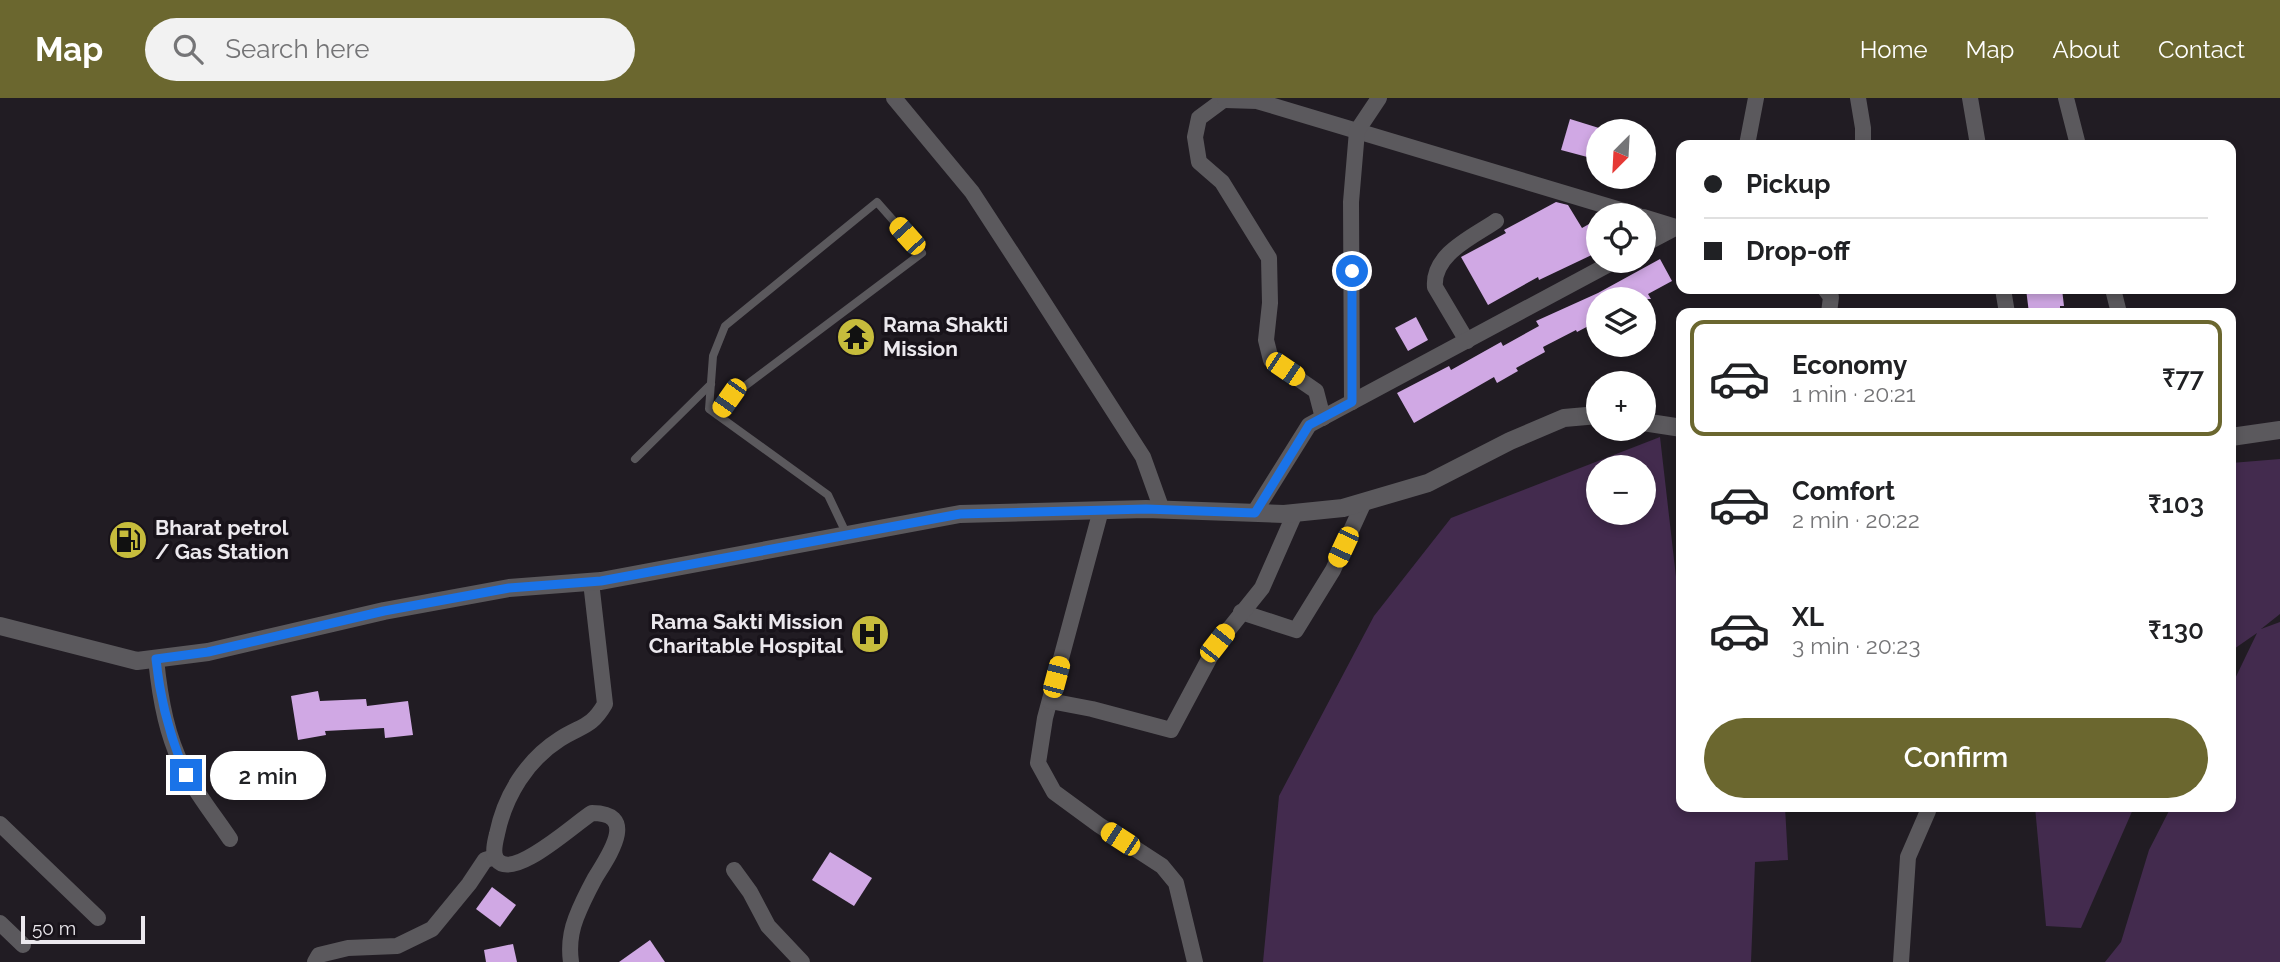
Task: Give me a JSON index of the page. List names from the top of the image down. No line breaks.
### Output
{"places":{"temple":["Rama Shakti Mission"],"fuel station":["Bharat petrol / Gas Station"],"hospital":["Rama Sakti Mission Charitable Hospital"]},"scale_bar":"50 m","north":"bottom left","page":{"header":"Map","search":"Search here","nav":["Home","Map","About","Contact"],"map_buttons":["+","−"],"banner":["Pickup","Drop-off"],"list":[{"name":"Economy","note":"1 min · 20:21","value":"₹77"},{"name":"Comfort","note":"2 min · 20:22","value":"₹103"},{"name":"XL","note":"3 min · 20:23","value":"₹130"}],"buttons":"Confirm","bubble":"2 min","scale":"50 m"}}
